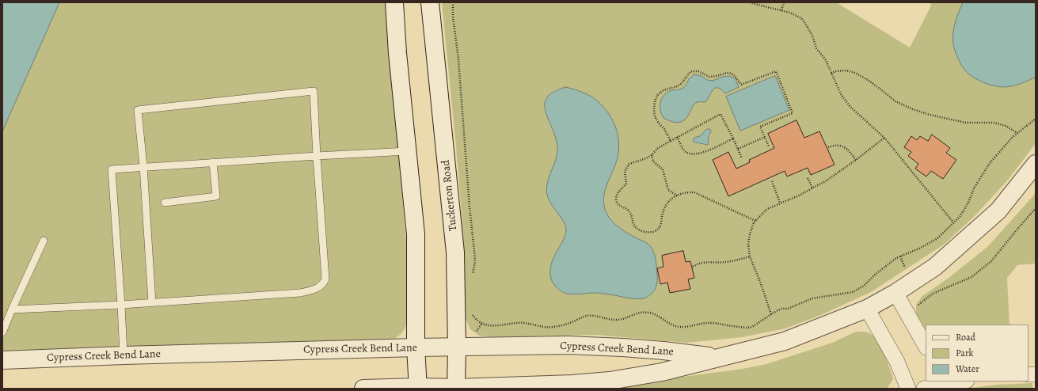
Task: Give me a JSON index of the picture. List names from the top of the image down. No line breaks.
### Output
{"streets":{"street":["Tuckerton Road","Cypress Creek Bend Lane"]},"crossings":[["Tuckerton Road","Cypress Creek Bend Lane"]],"legend":["Road","Park","Water"]}
